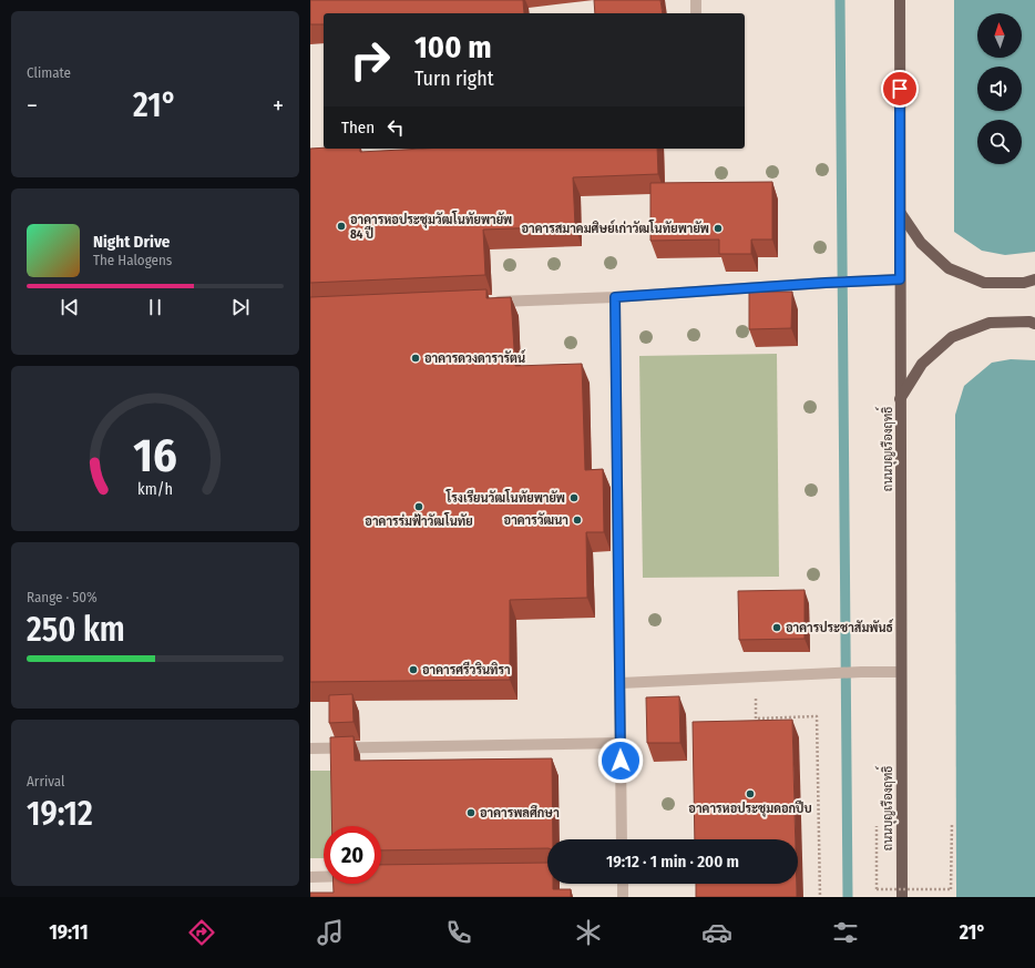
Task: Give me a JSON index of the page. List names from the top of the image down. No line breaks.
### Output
{"streets":{"main road":["ถนนบุญเรืองฤทธิ์"]},"places":["อาคารหอประชุมวัฒโนทัยพายัพ 84 ปี","อาคารสมาคมศิษย์เก่าวัฒโนทัยพายัพ","อาคารดวงดารารัตน์","โรงเรียนวัฒโนทัยพายัพ","อาคารร่มฟ้าวัฒโนทัย","อาคารวัฒนา","อาคารประชาสัมพันธ์","อาคารศรีวรินทิรา","อาคารหอประชุมดอกปีบ","อาคารพลศึกษา"],"north":"top","page":{"tile":["Climate",["Range · 50%","250 km"],["Arrival","19:12"]],"turn":["100 m","Turn right"],"heat":["−","21°","+"],"then":"Then","song":["Night Drive","The Halogens"],"limit":"20","trip":"19:12 · 1 min · 200 m","tabs":["19:11","21°"],"gauge":["16","km/h"]}}
